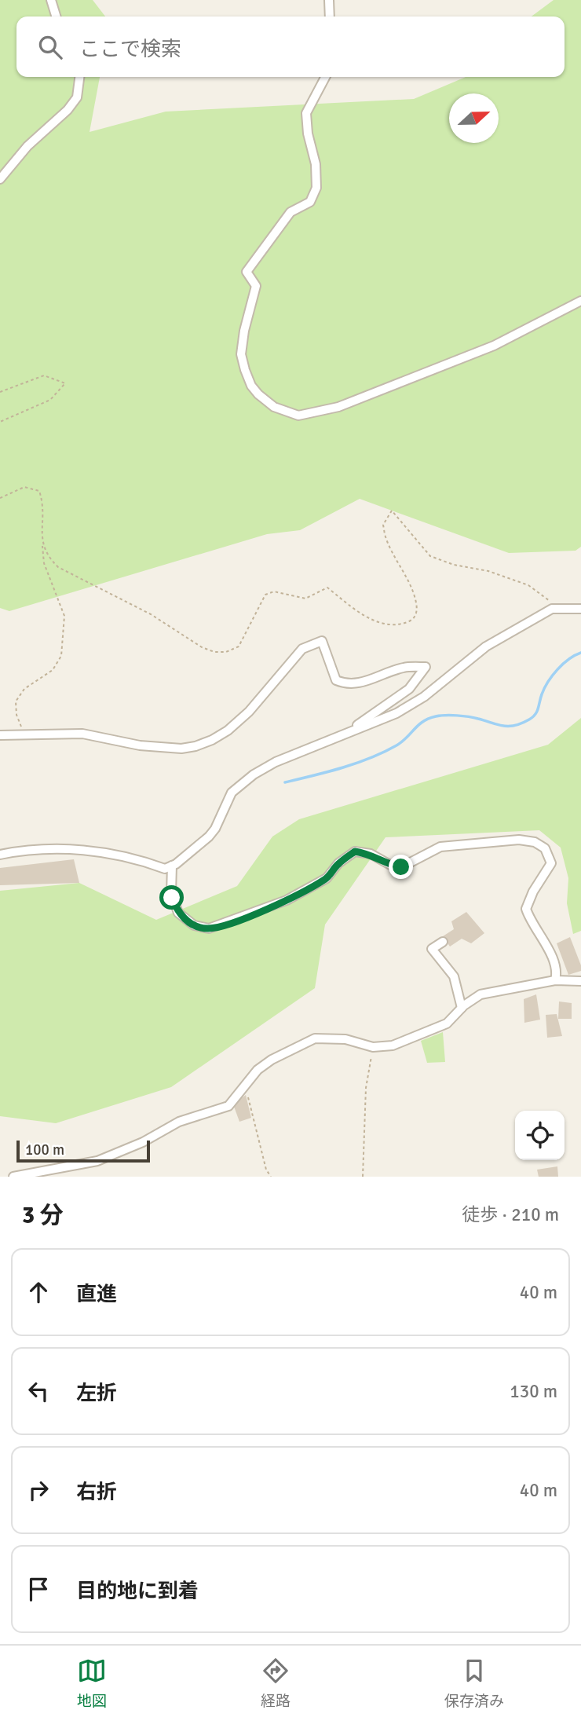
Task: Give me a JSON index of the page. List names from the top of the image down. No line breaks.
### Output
{"scale_bar":"100 m","north":"right","page":{"search":"ここで検索","scale":"100 m","heading":["3 分","徒歩 · 210 m"],"list":[["直進","40 m"],["左折","130 m"],["右折","40 m"],"目的地に到着"],"nav":["地図","経路","保存済み"]}}
